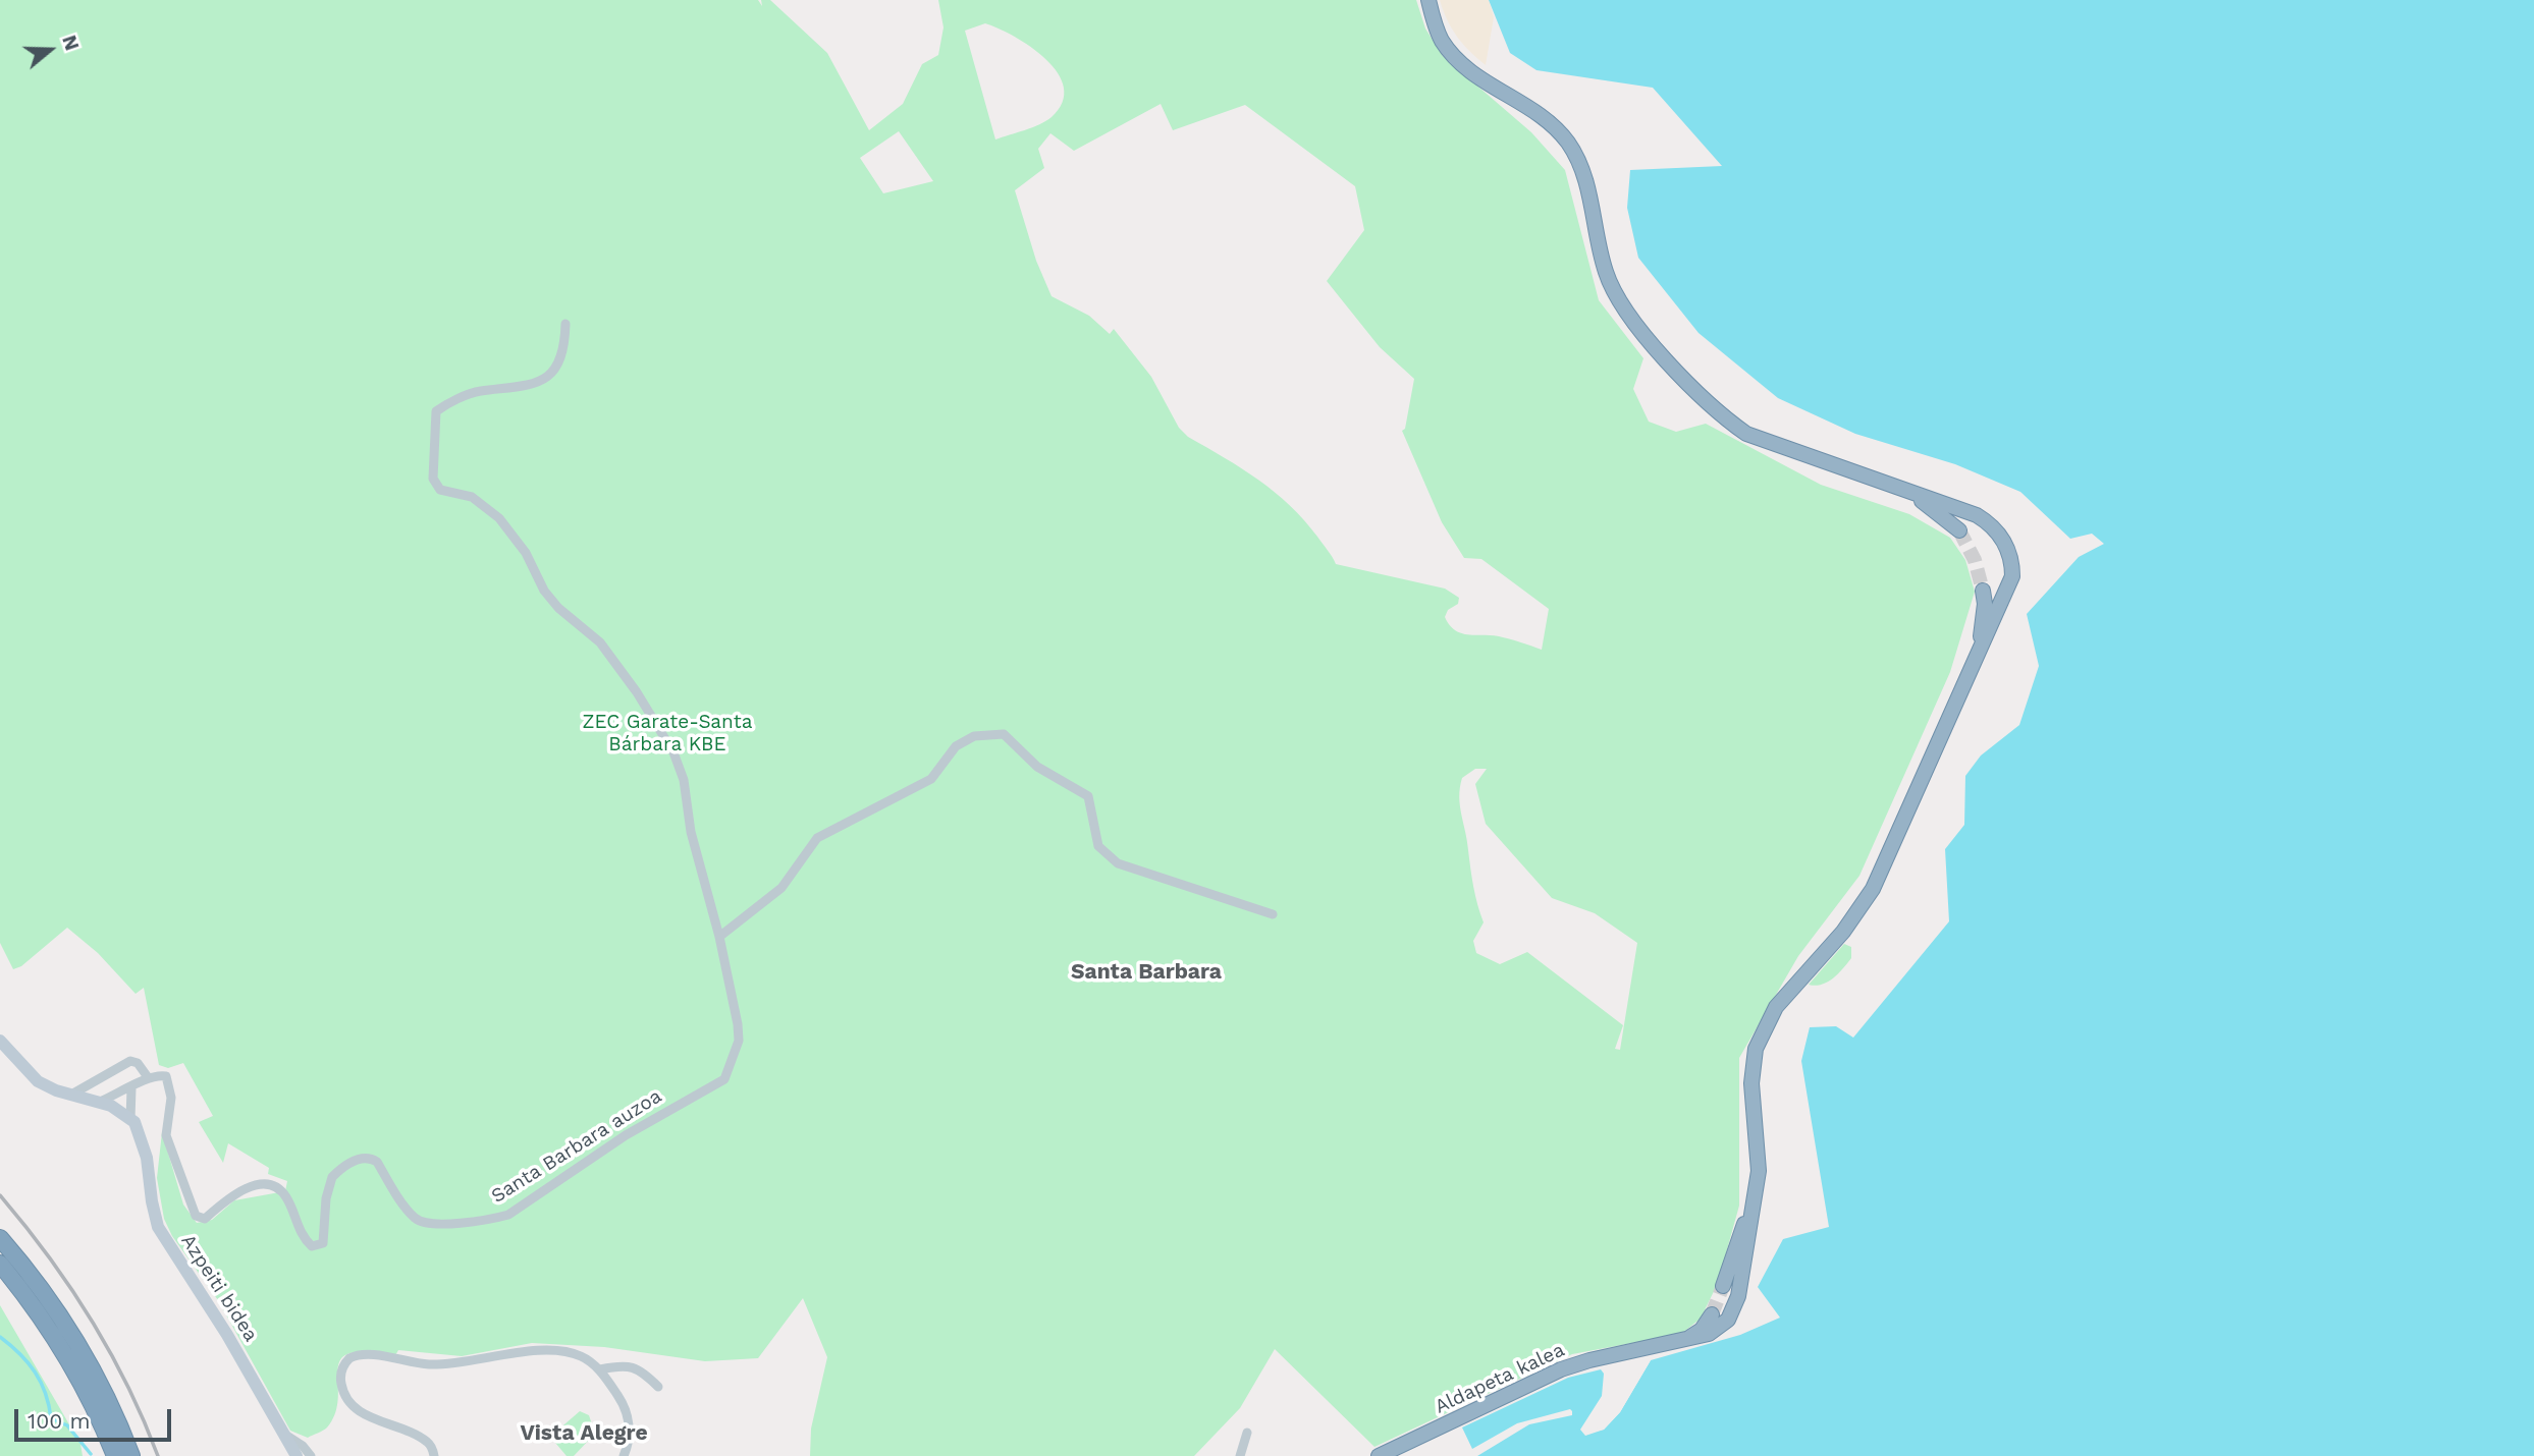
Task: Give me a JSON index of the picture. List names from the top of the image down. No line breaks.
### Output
{"streets":{"highway":["Aldapeta kalea"],"main road":["Azpeiti bidea"],"street":["Santa Barbara auzoa"]},"districts":["Santa Barbara","Vista Alegre"],"parks":["ZEC Garate-Santa Bárbara KBE"],"scale_bar":"100 m","north":"right"}
